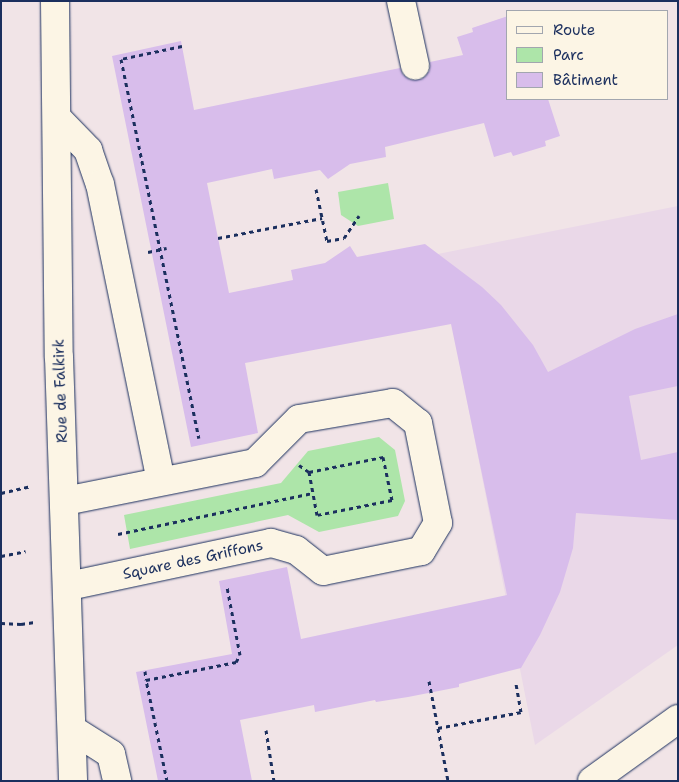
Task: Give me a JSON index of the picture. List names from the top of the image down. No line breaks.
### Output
{"streets":{"street":["Rue de Falkirk","Square des Griffons"]},"crossings":[["Rue de Falkirk","Square des Griffons"]],"legend":["Route","Parc","Bâtiment"]}
